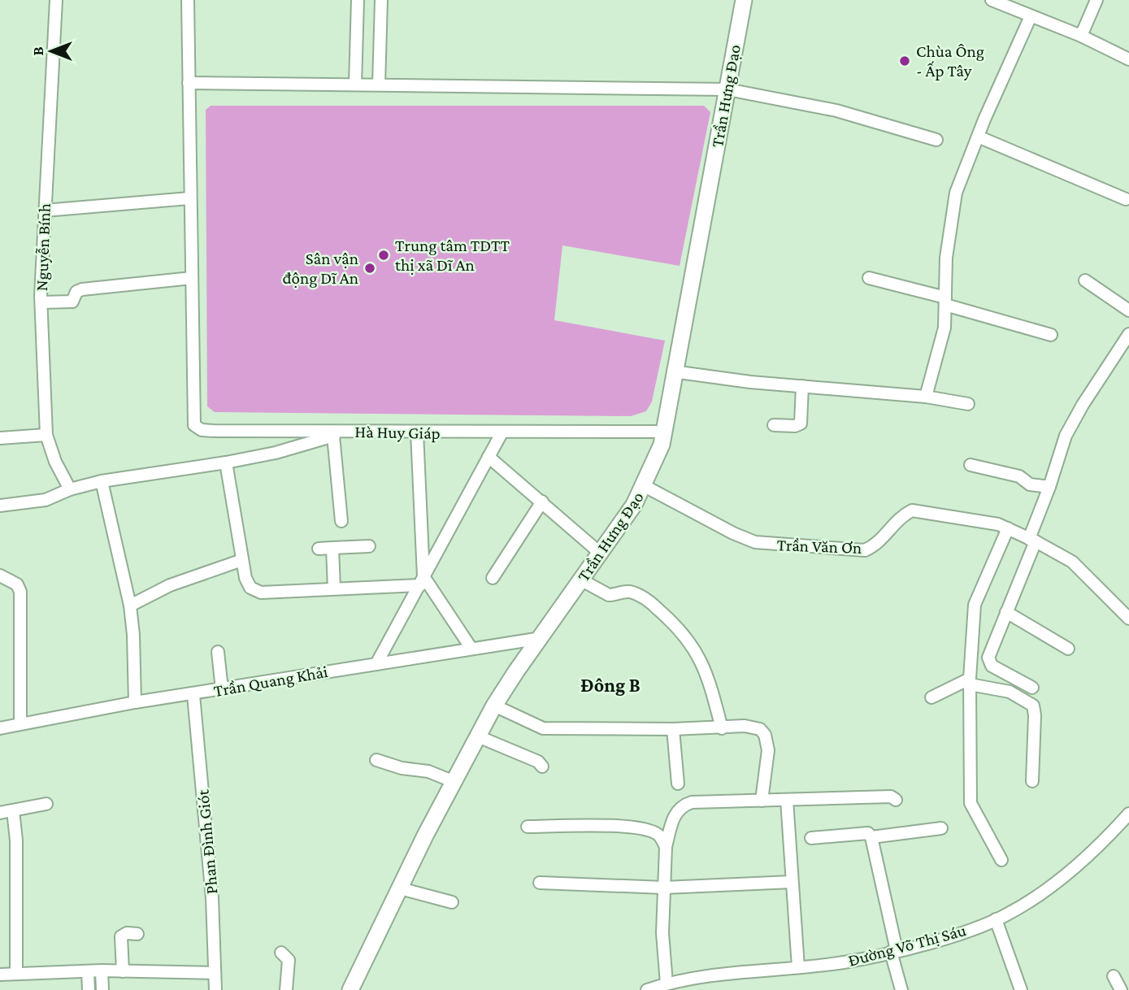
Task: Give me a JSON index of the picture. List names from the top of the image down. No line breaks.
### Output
{"streets":{"main road":["Trần Hưng Đạo"],"street":["Nguyễn Bính","Hà Huy Giáp","Trần Văn Ơn","Trần Quang Khải","Phan Đình Giót","Đường Võ Thị Sáu"]},"crossings":[["Trần Hưng Đạo","Hà Huy Giáp"],["Trần Hưng Đạo","Trần Văn Ơn"],["Trần Hưng Đạo","Trần Quang Khải"],["Trần Quang Khải","Phan Đình Giót"]],"districts":["Đông B"],"places":["Chùa Ông - Ấp Tây","Trung tâm TDTT thị xã Dĩ An","Sân vận động Dĩ An"],"north":"left"}
